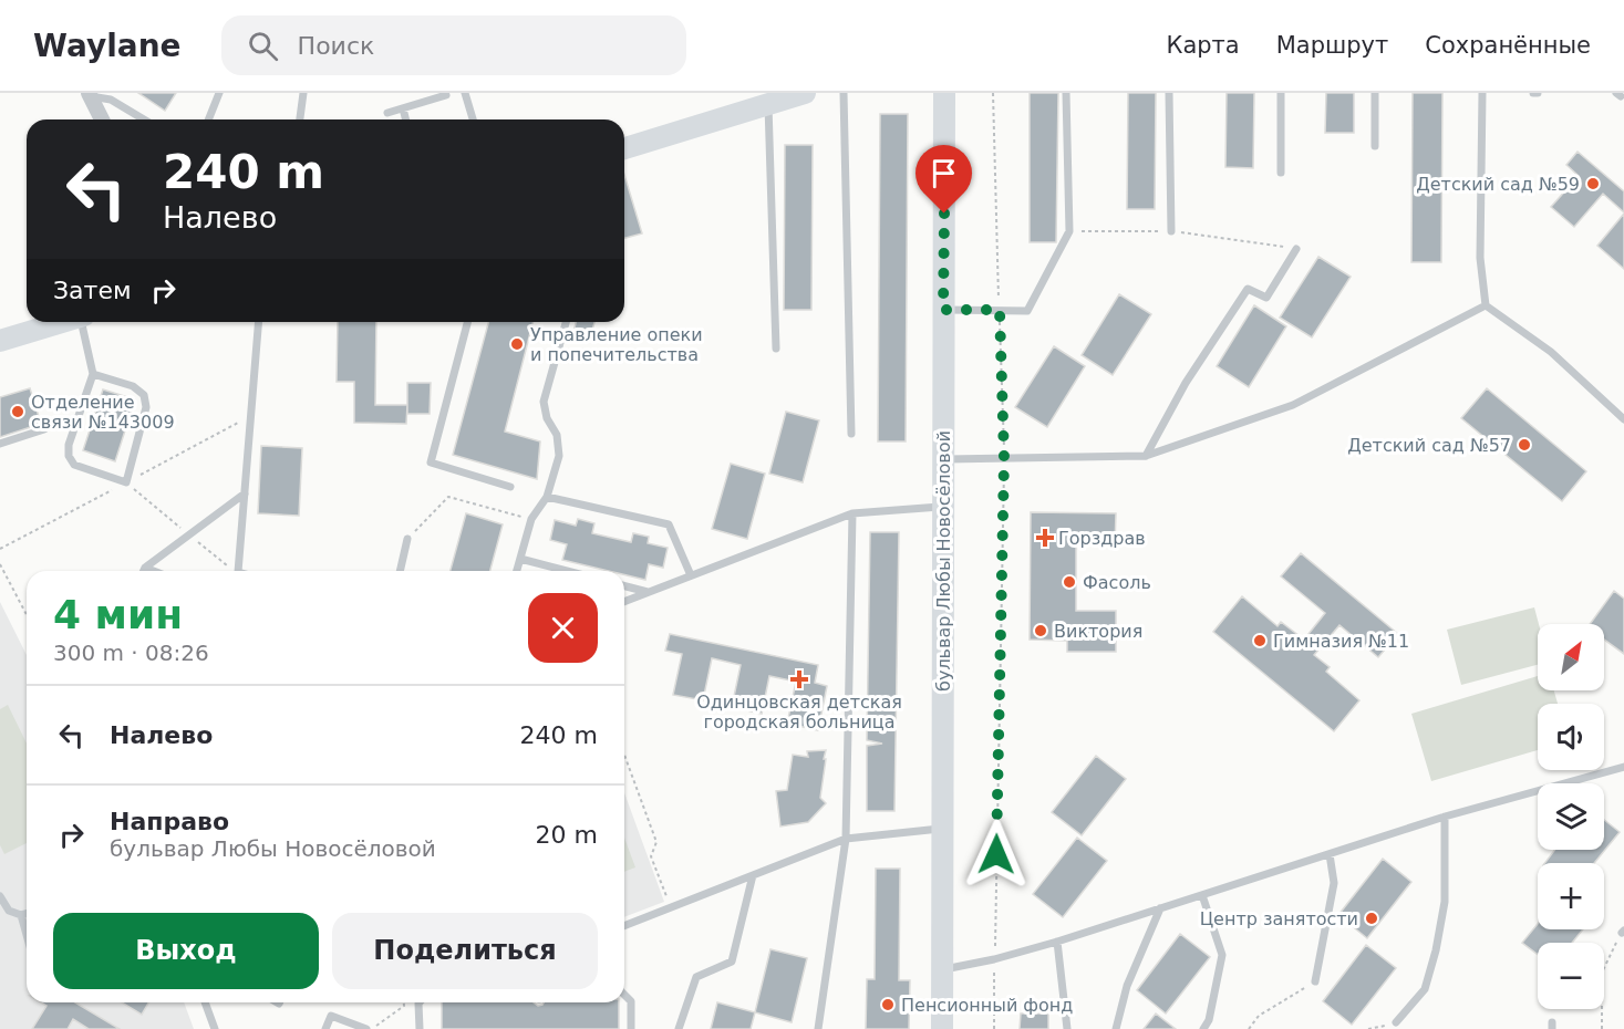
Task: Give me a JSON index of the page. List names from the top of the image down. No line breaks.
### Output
{"streets":{"street":["бульвар Любы Новосёловой"]},"places":{"other":["Детский сад №59","Управление опеки и попечительства","Отделение связи №143009","Детский сад №57","Фасоль","Виктория","Гимназия №11","Центр занятости","Пенсионный фонд"],"health":["Горздрав","Одинцовская детская городская больница"]},"north":"top right","page":{"header":"Waylane","search":"Поиск","nav":["Карта","Маршрут","Сохранённые"],"turn":["240 m","Налево"],"then":"Затем","heading":["4 мин","300 m · 08:26"],"map_buttons":["+","−"],"list":[{"name":"Налево","value":"240 m"},{"name":"Направо","note":"бульвар Любы Новосёловой","value":"20 m"}],"buttons":["Выход","Поделиться"]}}
